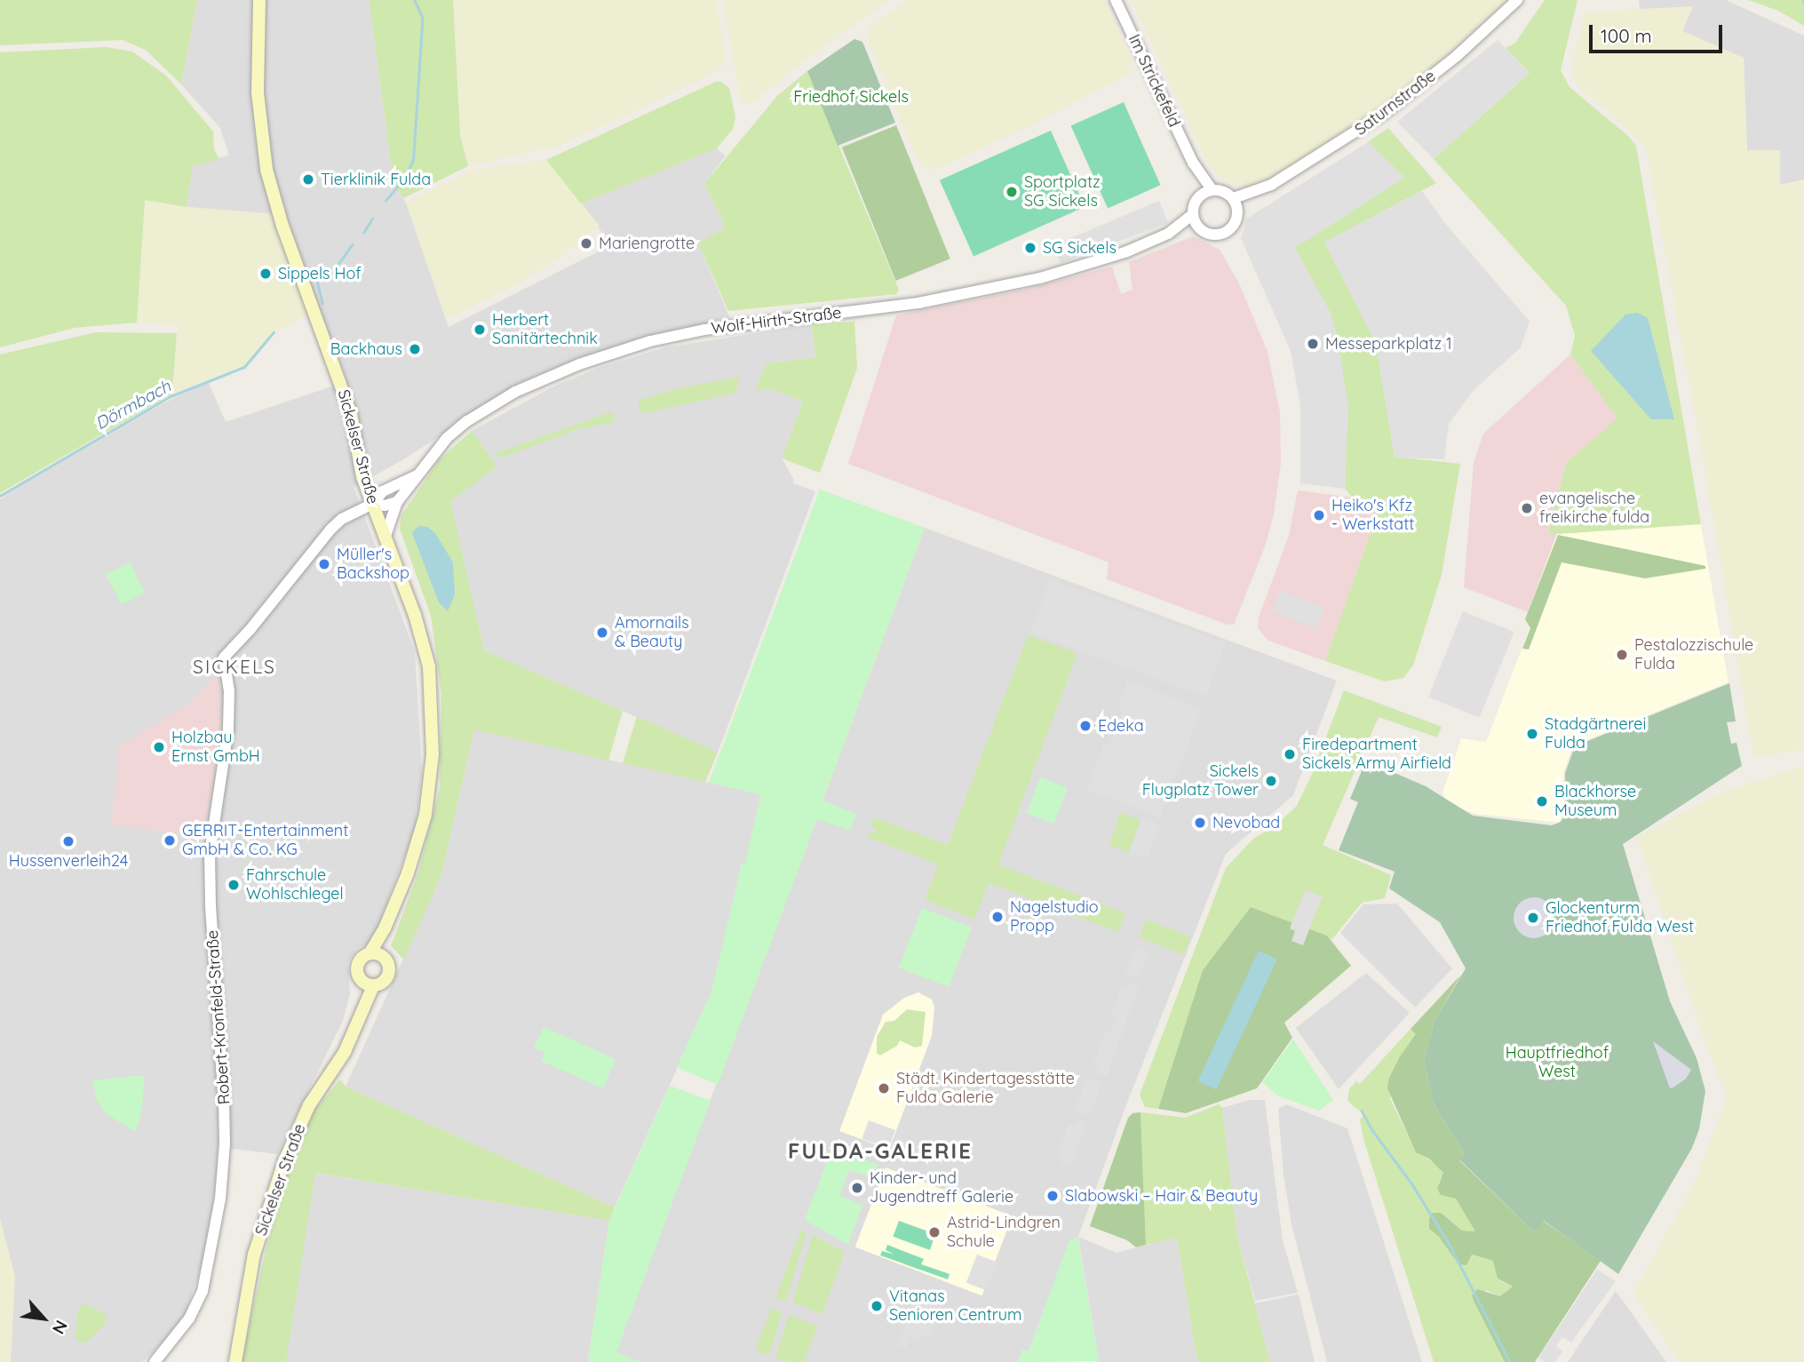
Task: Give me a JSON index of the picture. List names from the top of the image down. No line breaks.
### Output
{"streets":{"main road":["Sickelser Straße"],"street":["Im Strickefeld","Saturnstraße","Wolf-Hirth-Straße","Robert-Kronfeld-Straße"]},"crossings":[["Im Strickefeld","Saturnstraße"],["Im Strickefeld","Wolf-Hirth-Straße"],["Saturnstraße","Wolf-Hirth-Straße"],["Wolf-Hirth-Straße","Sickelser Straße"],["Wolf-Hirth-Straße","Robert-Kronfeld-Straße"],["Sickelser Straße","Robert-Kronfeld-Straße"]],"districts":["SICKELS","FULDA-GALERIE"],"water":["Dörmbach"],"parks":["Friedhof Sickels","Hauptfriedhof West"],"places":["Tierklinik Fulda","Sportplatz SG Sickels","Mariengrotte","SG Sickels","Sippels Hof","Herbert Sanitärtechnik","Messeparkplatz 1","Backhaus","evangelische freikirche fulda","Heiko's Kfz - Werkstatt","Müller's Backshop","Amornails & Beauty","Pestalozzischule Fulda","Edeka","Stadgärtnerei Fulda","Holzbau Ernst GmbH","Firedepartment Sickels Army Airfield","Sickels Flugplatz Tower","Blackhorse Museum","Nevobad","GERRIT-Entertainment GmbH & Co. KG","Hussenverleih24","Fahrschule Wohlschlegel","Nagelstudio Propp","Glockenturm Friedhof Fulda West","Städt. Kindertagesstätte Fulda Galerie","Kinder- und Jugendtreff Galerie","Slabowski – Hair & Beauty","Astrid-Lindgren Schule","Vitanas Senioren Centrum"],"scale_bar":"100 m","north":"bottom right"}
